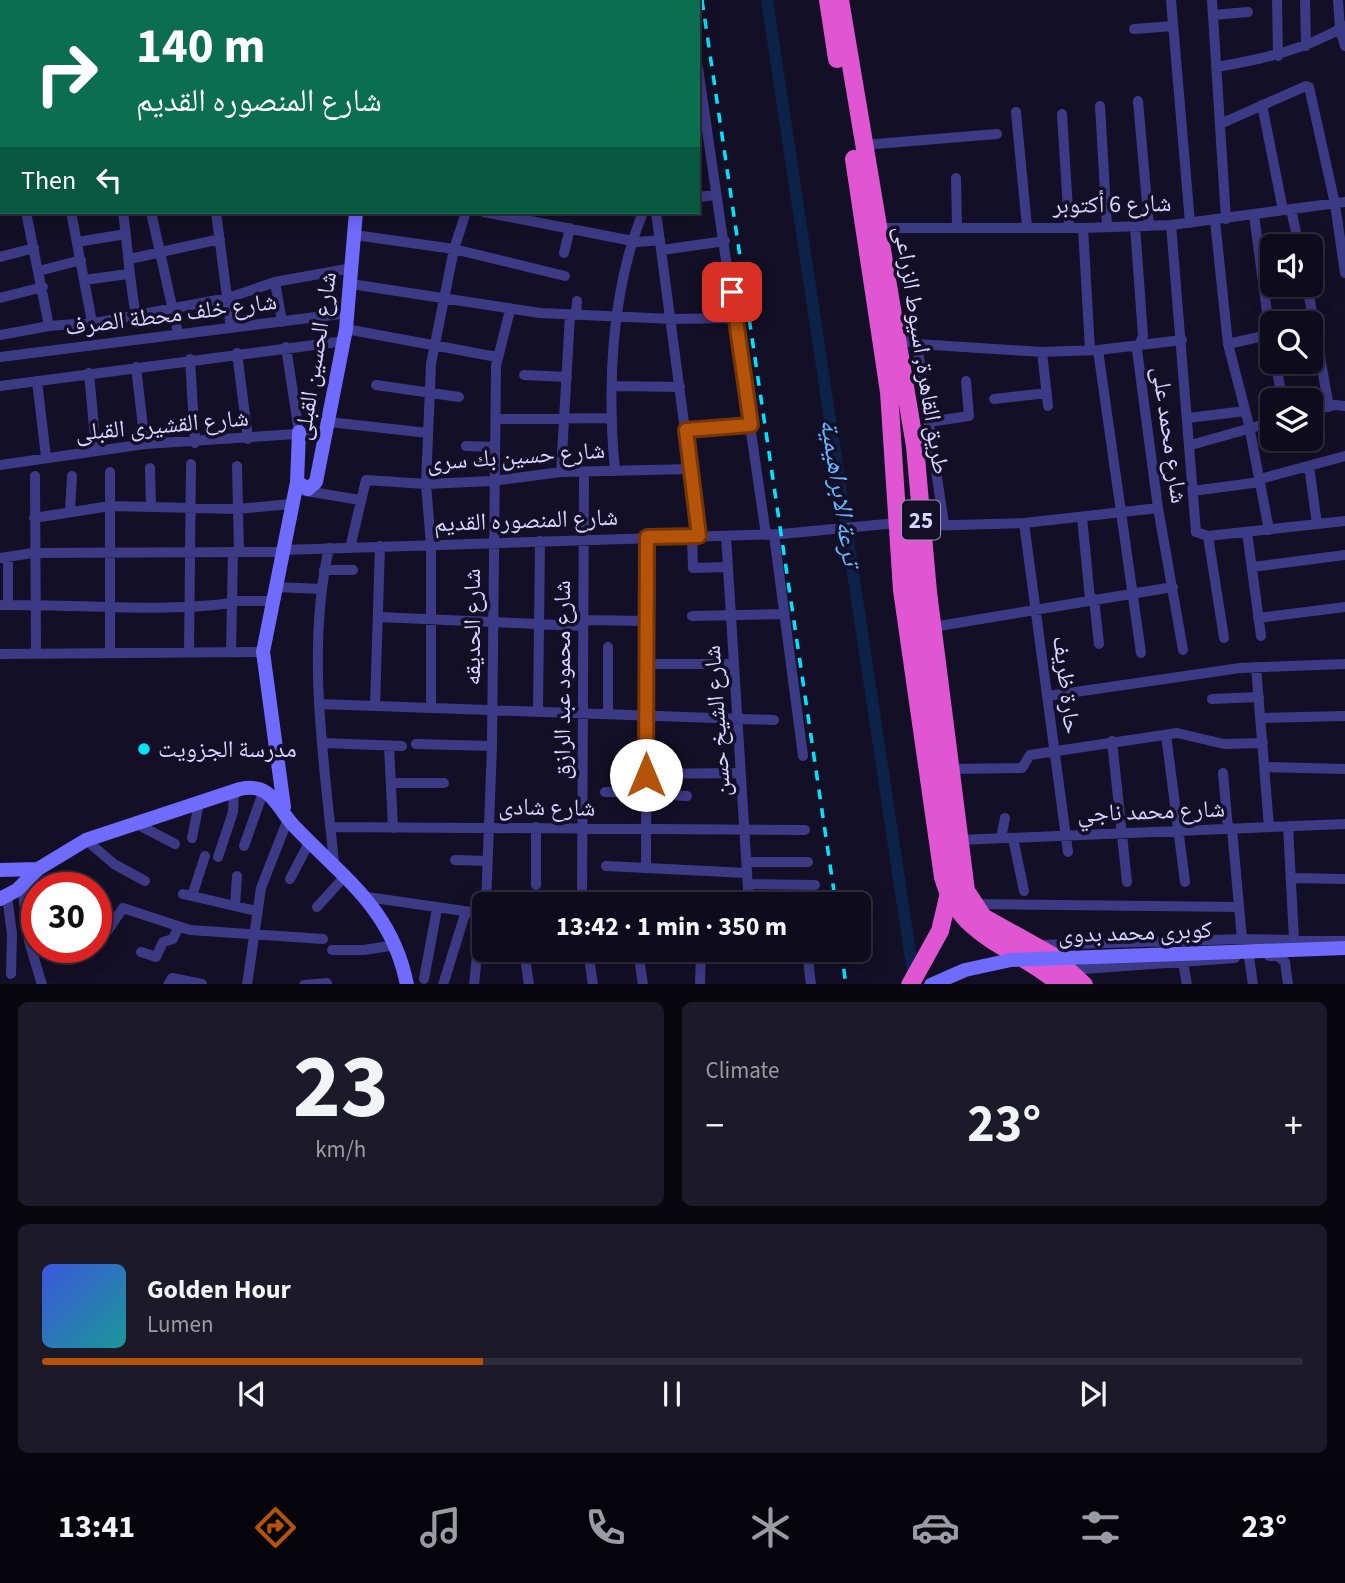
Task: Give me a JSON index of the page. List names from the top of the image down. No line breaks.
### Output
{"streets":{"highway":["طريق القاهرة, اسيوط الزراعى","25"],"main road":["شارع الحسين القبلى","كوبرى محمد بدوى"],"street":["شارع 6 أكتوبر","شارع خلف محطة الصرف","شارع القشيرى القبلى","شارع محمد على","شارع حسين بك سرى","شارع المنصوره القديم","شارع الحديقه","شارع محمود عبد الرازق","حارة ظريف","شارع الشيخ حسن","شارع شادى","شارع محمد ناجي"]},"crossings":[["شارع 6 أكتوبر","طريق القاهرة, اسيوط الزراعى"],["شارع 6 أكتوبر","شارع محمد على"],["شارع خلف محطة الصرف","شارع الحسين القبلى"],["طريق القاهرة, اسيوط الزراعى","شارع المنصوره القديم"],["طريق القاهرة, اسيوط الزراعى","شارع محمد ناجي"],["شارع الحسين القبلى","شارع القشيرى القبلى"],["شارع الحسين القبلى","شارع المنصوره القديم"],["شارع محمد على","شارع المنصوره القديم"],["شارع حسين بك سرى","شارع الحديقه"],["شارع حسين بك سرى","شارع محمود عبد الرازق"],["شارع المنصوره القديم","شارع الحديقه"],["شارع المنصوره القديم","شارع محمود عبد الرازق"],["شارع المنصوره القديم","حارة ظريف"],["شارع المنصوره القديم","شارع الشيخ حسن"],["شارع الحديقه","شارع شادى"],["شارع محمود عبد الرازق","شارع شادى"],["حارة ظريف","شارع محمد ناجي"],["شارع الشيخ حسن","شارع شادى"]],"water":["ترعة الابراهيمية"],"places":["مدرسة الجزويت"],"page":{"turn":["140 m","شارع المنصوره القديم"],"then":"Then","limit":"30","trip":"13:42 · 1 min · 350 m","tile":[["23","km/h"],"Climate"],"heat":["−","23°","+"],"song":["Golden Hour","Lumen"],"tabs":["13:41","23°"]}}
